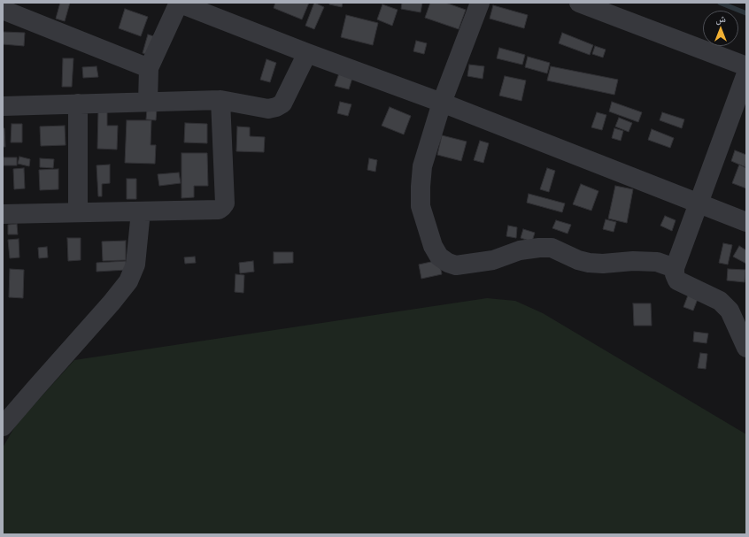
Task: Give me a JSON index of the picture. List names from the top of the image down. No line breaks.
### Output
{"north":"top"}
